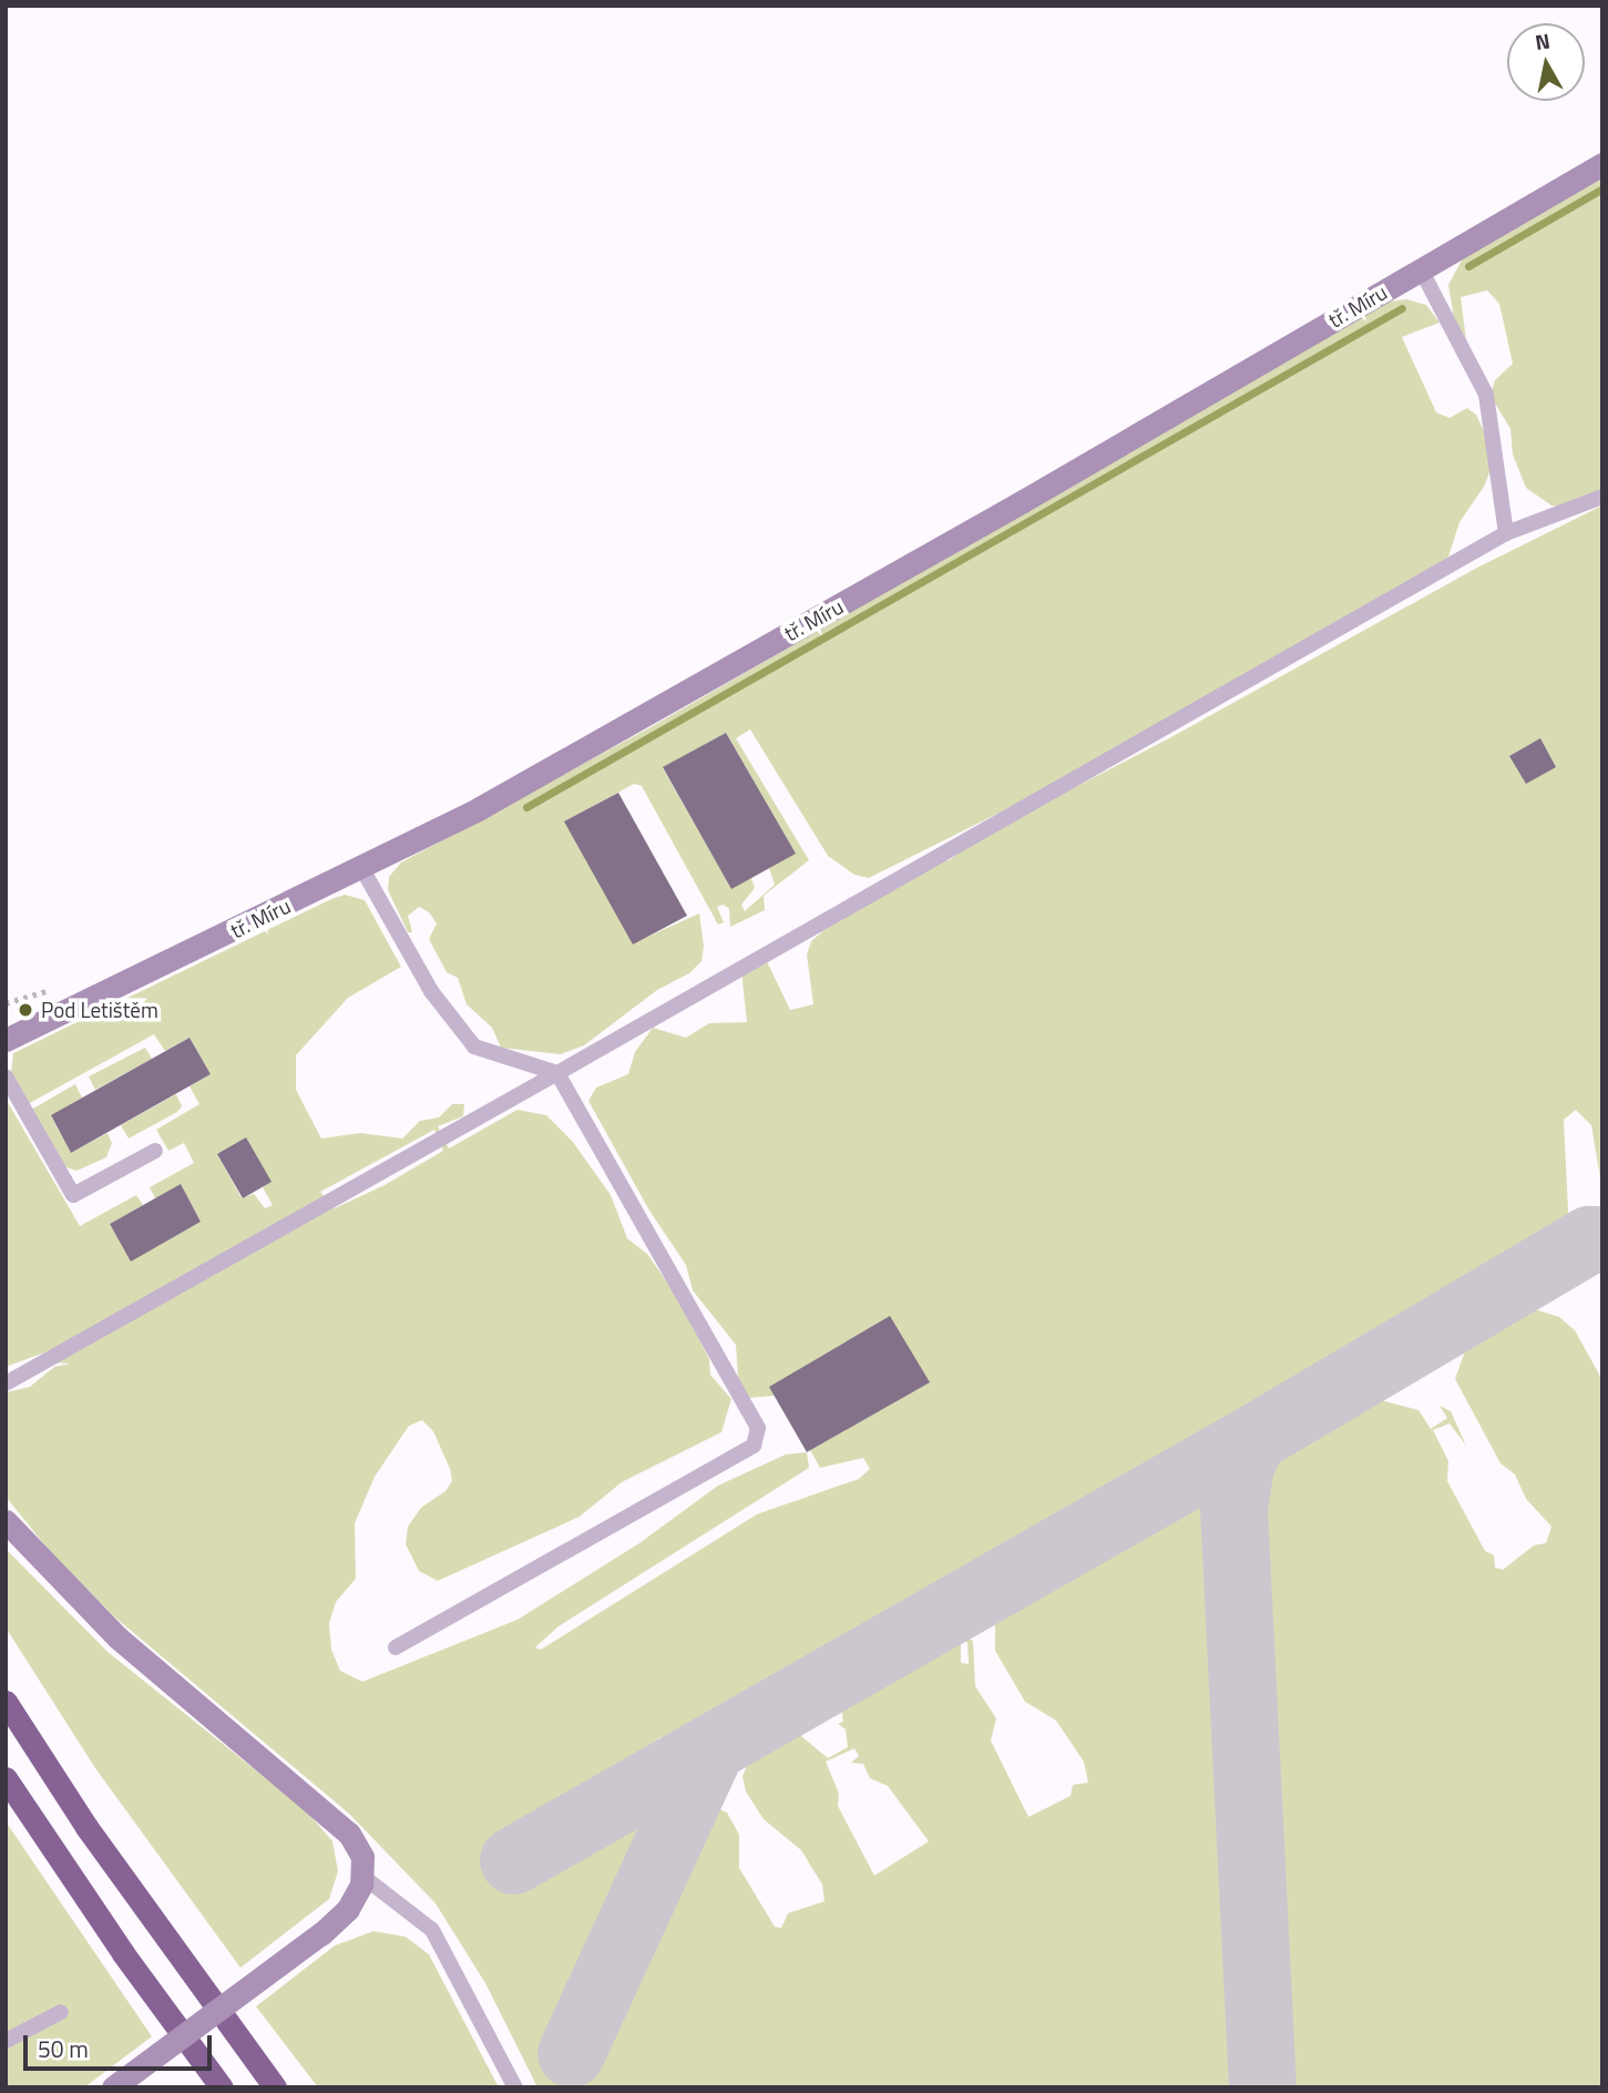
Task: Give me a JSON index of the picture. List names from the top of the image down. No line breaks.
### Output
{"streets":{"main road":["tř. Míru"]},"places":["Pod Letištěm"],"scale_bar":"50 m","north":"top"}
